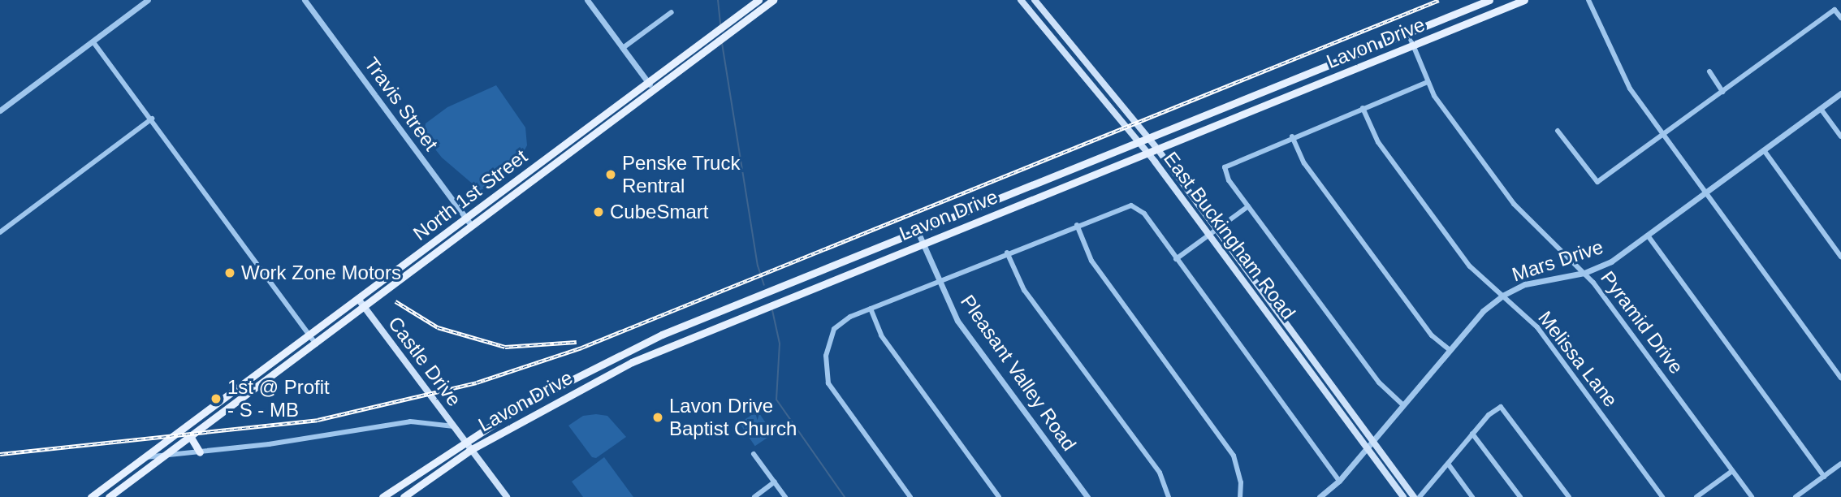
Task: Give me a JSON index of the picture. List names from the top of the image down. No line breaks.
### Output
{"streets":{"main road":["Lavon Drive","North 1st Street","East Buckingham Road","Castle Drive"],"street":["Travis Street","Mars Drive","Pyramid Drive","Melissa Lane","Pleasant Valley Road"]},"crossings":[["Lavon Drive","East Buckingham Road"],["Lavon Drive","Pyramid Drive"],["Lavon Drive","Castle Drive"],["Lavon Drive","Pleasant Valley Road"],["Travis Street","North 1st Street"],["North 1st Street","Castle Drive"],["East Buckingham Road","Mars Drive"],["Mars Drive","Pyramid Drive"],["Mars Drive","Melissa Lane"]],"places":["Penske Truck Rentral","CubeSmart","Work Zone Motors","1st @ Profit - S - MB","Lavon Drive Baptist Church"]}
